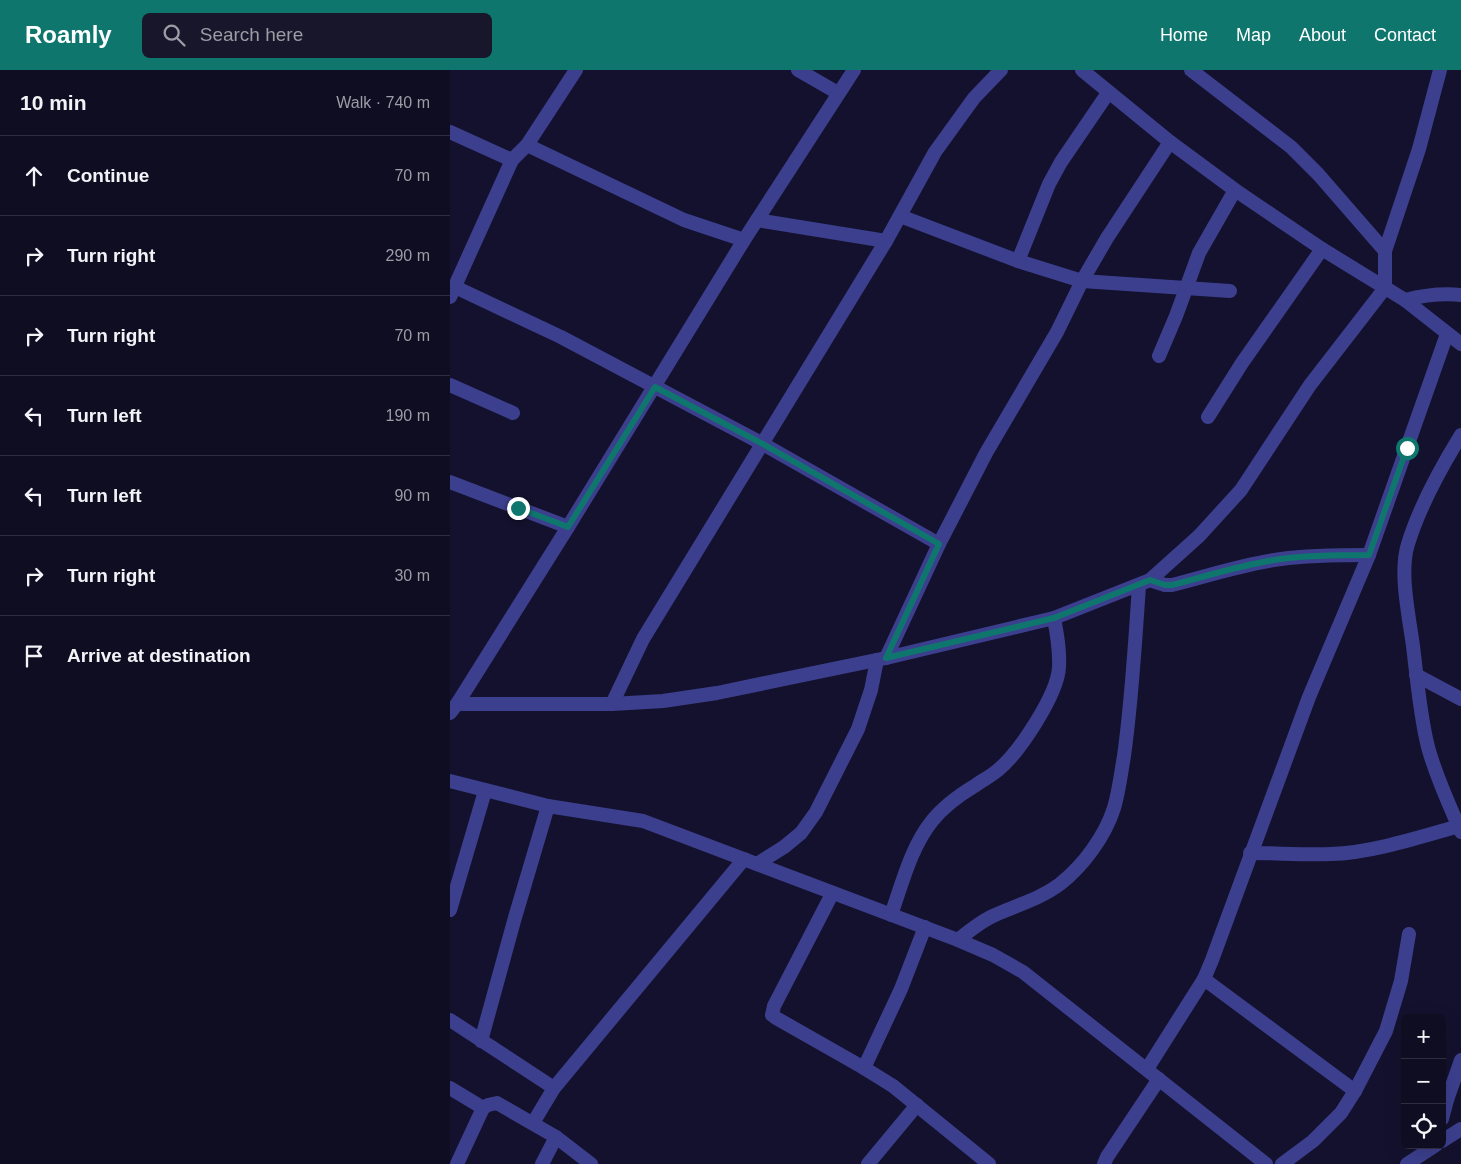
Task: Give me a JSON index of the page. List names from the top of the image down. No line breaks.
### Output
{"page":{"header":"Roamly","search":"Search here","nav":["Home","Map","About","Contact"],"heading":["10 min","Walk · 740 m"],"list":[["Continue","70 m"],["Turn right","290 m"],["Turn right","70 m"],["Turn left","190 m"],["Turn left","90 m"],["Turn right","30 m"],"Arrive at destination"],"map_buttons":["+","−"]}}
